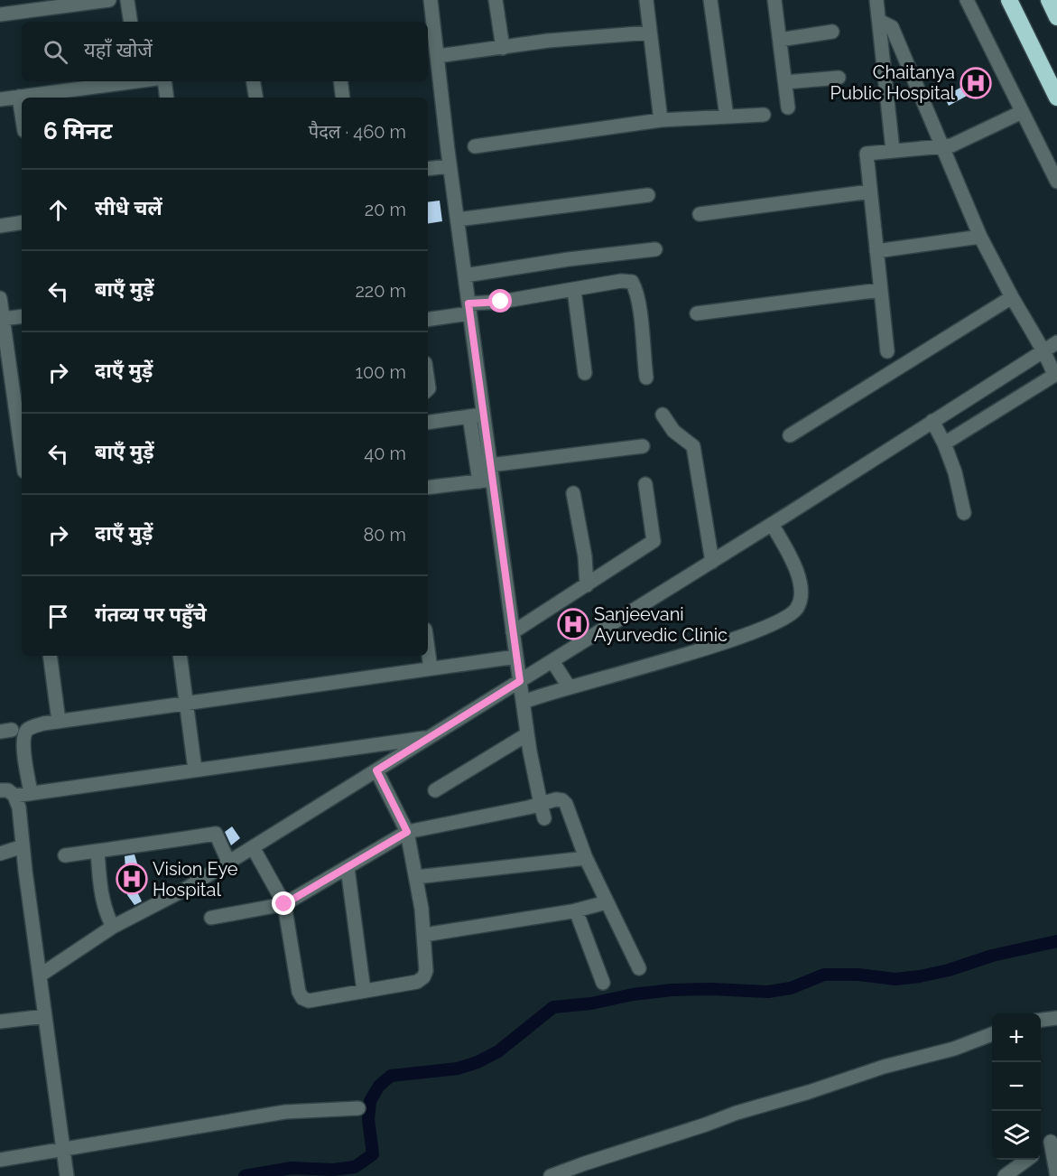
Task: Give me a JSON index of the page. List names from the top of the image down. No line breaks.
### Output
{"places":{"hospital":["Chaitanya Public Hospital","Sanjeevani Ayurvedic Clinic","Vision Eye Hospital"]},"page":{"search":"यहाँ खोजें","heading":["6 मिनट","पैदल · 460 m"],"list":[["सीधे चलें","20 m"],["बाएँ मुड़ें","220 m"],["दाएँ मुड़ें","100 m"],["बाएँ मुड़ें","40 m"],["दाएँ मुड़ें","80 m"],"गंतव्य पर पहुँचे"],"map_buttons":["+","−"]}}
